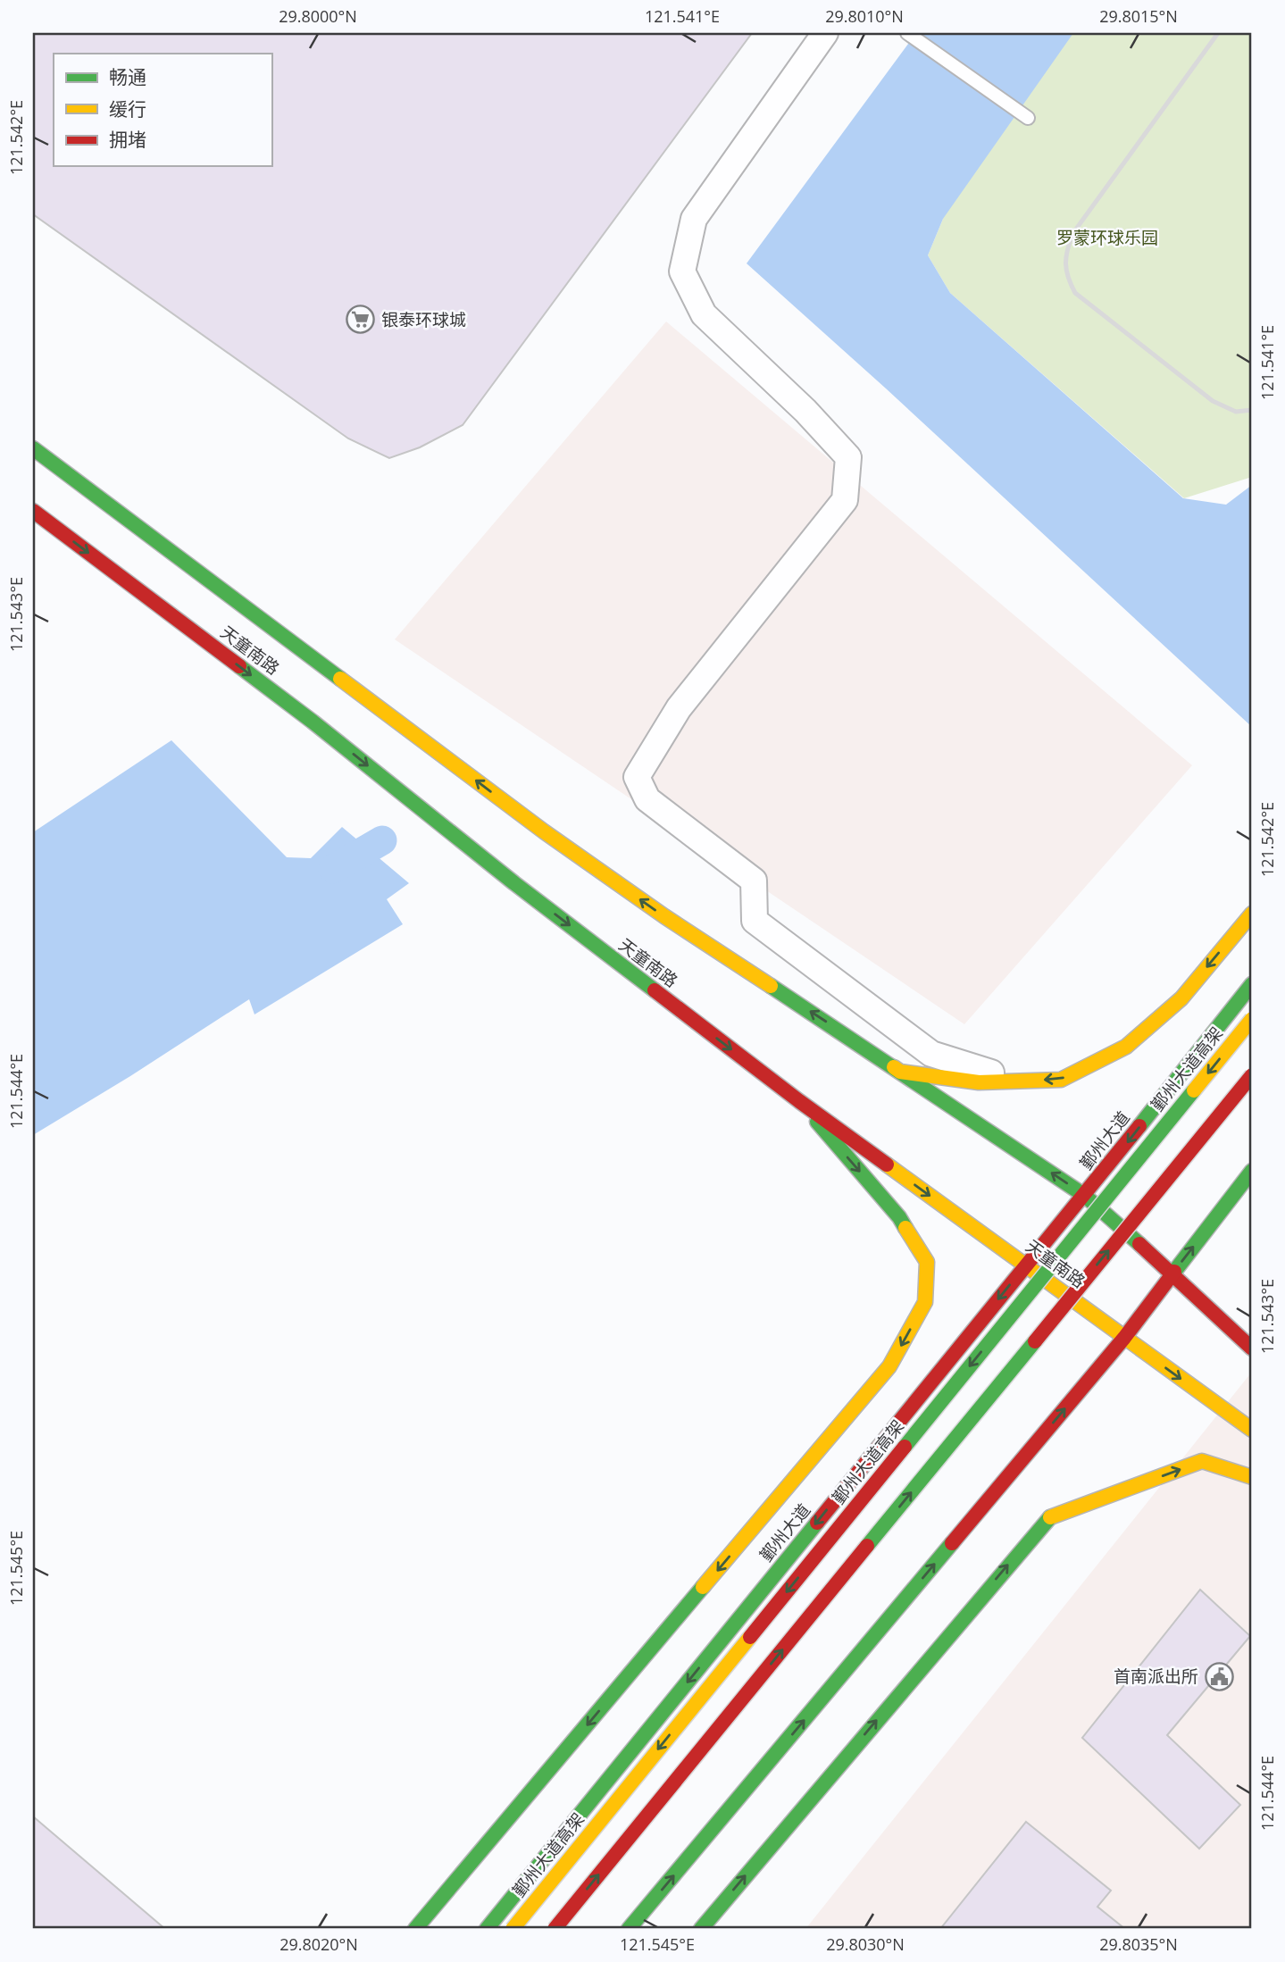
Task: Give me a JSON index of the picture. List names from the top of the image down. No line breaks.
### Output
{"streets":{"main road":["天童南路","鄞州大道高架","鄞州大道"]},"crossings":[["天童南路","鄞州大道"]],"parks":["罗蒙环球乐园"],"places":{"supermarket":["银泰环球城"],"public building":["首南派出所"]},"legend":["畅通","缓行","拥堵"],"coordinates":["29.8000°N","121.541°E","29.8010°N","29.8015°N","121.542°E","121.543°E","121.544°E","121.545°E","29.8020°N","29.8030°N","29.8035°N"]}
